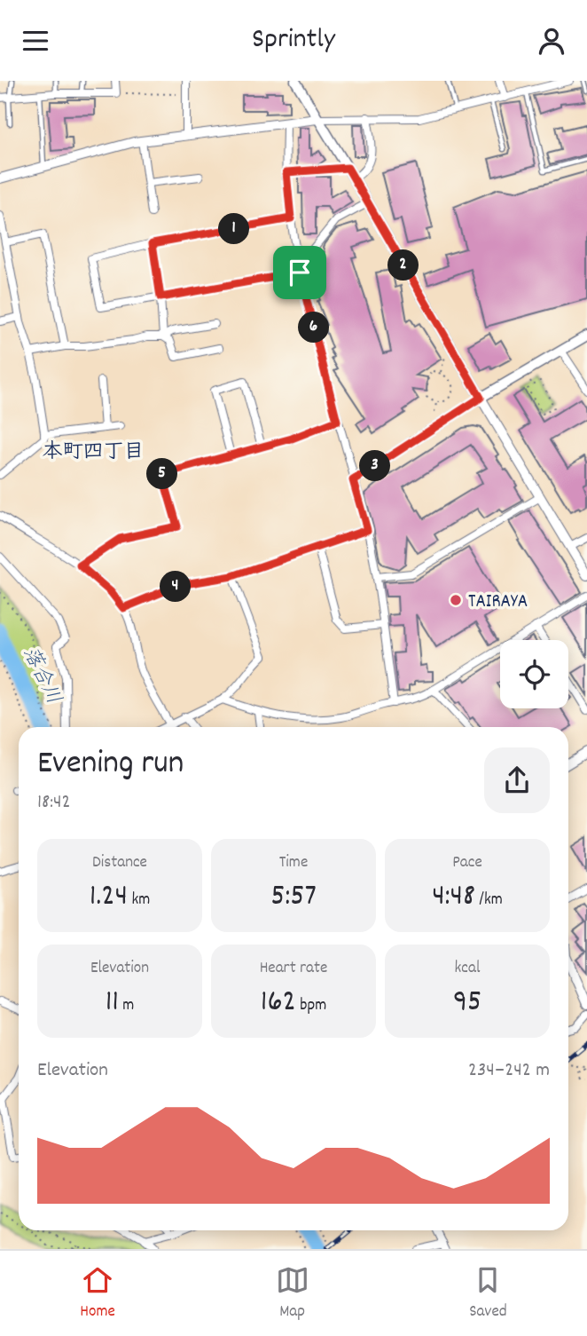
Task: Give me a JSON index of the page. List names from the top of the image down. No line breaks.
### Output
{"districts":["本町四丁目"],"water":["落合川"],"places":["TAIRAYA"],"page":{"header":"Sprintly","pins":["1","2","6","3","5","4"],"heading":["Evening run","18:42"],"stats":[["Distance","1.24 km"],["Time","5:57"],["Pace","4:48 /km"],["Elevation","11 m"],["Heart rate","162 bpm"],["kcal","95"]],"chart":["Elevation","234–242 m"],"tabs":["Home","Map","Saved"]}}
